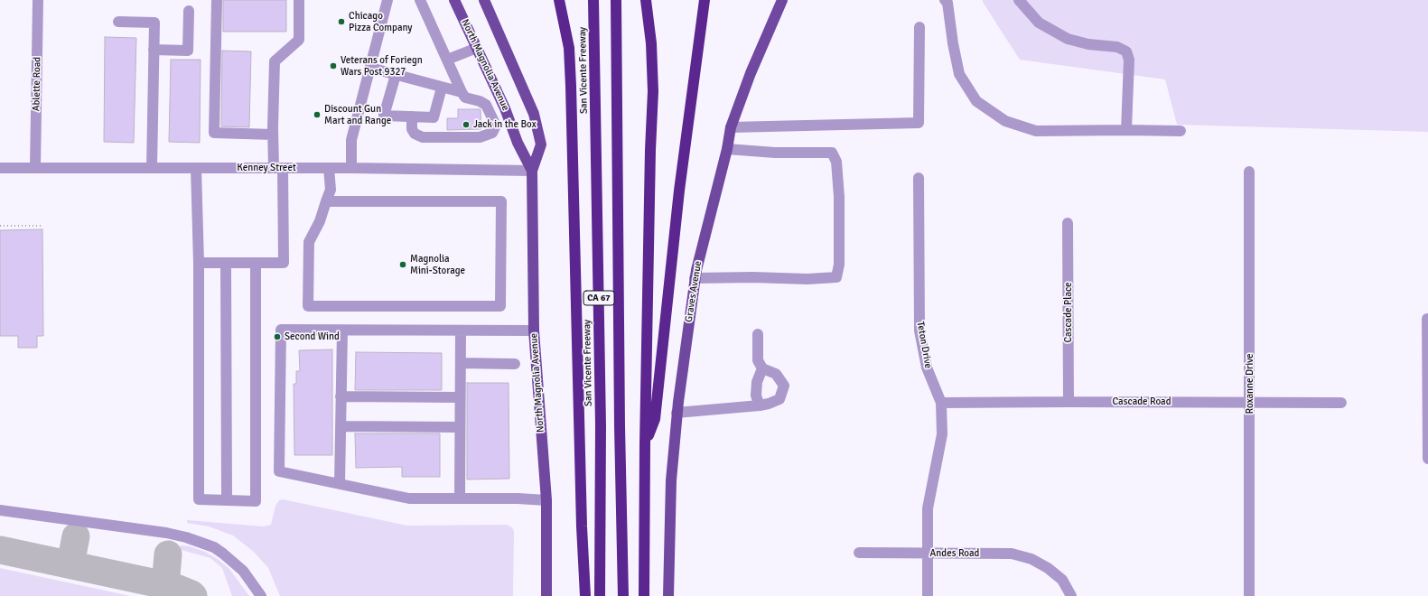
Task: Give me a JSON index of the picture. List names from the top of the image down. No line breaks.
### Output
{"streets":{"highway":["San Vicente Freeway","CA 67"],"main road":["North Magnolia Avenue","Graves Avenue"],"street":["Ablette Road","Kenney Street","Cascade Place","Teton Drive","Roxanne Drive","Cascade Road","Andes Road"]},"crossings":[["North Magnolia Avenue","Kenney Street"],["Ablette Road","Kenney Street"],["Cascade Place","Cascade Road"],["Teton Drive","Cascade Road"],["Teton Drive","Andes Road"],["Roxanne Drive","Cascade Road"]],"places":["Chicago Pizza Company","Veterans of Foriegn Wars Post 9327","Discount Gun Mart and Range","Jack in the Box","Magnolia Mini-Storage","Second Wind"]}
